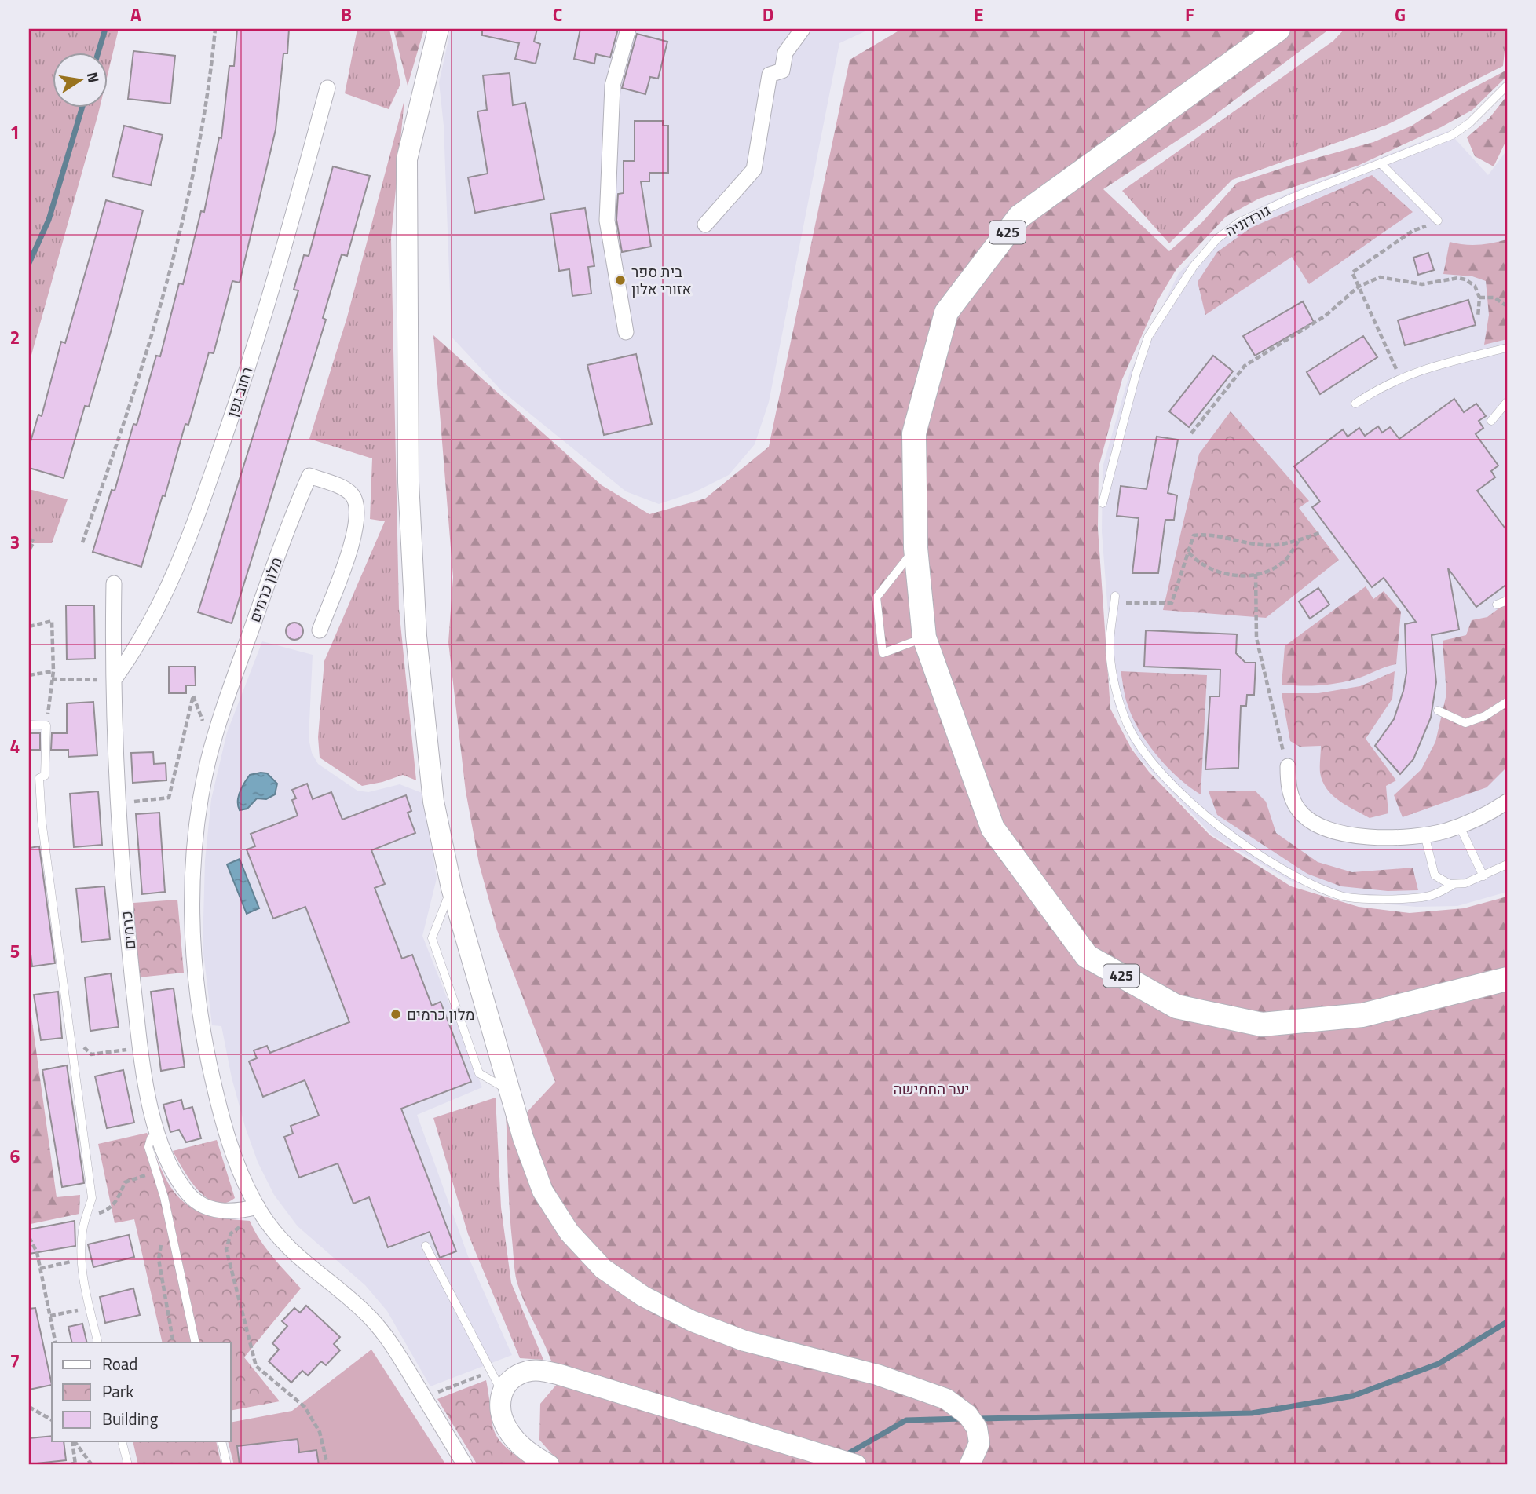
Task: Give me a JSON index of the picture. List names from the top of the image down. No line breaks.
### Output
{"streets":{"main road":["425"],"street":["רחוב גפן","מלון כרמים","כרמים"],"lane":["גורדוניה"]},"crossings":[["רחוב גפן","כרמים"],["מלון כרמים","כרמים"]],"parks":["יער החמישה"],"places":["בית ספר אזורי אלון","מלון כרמים"],"legend":["Road","Park","Building"],"north":"right","grid":{"columns":["A","B","C","D","E","F","G"],"rows":["1","2","3","4","5","6","7"]}}
